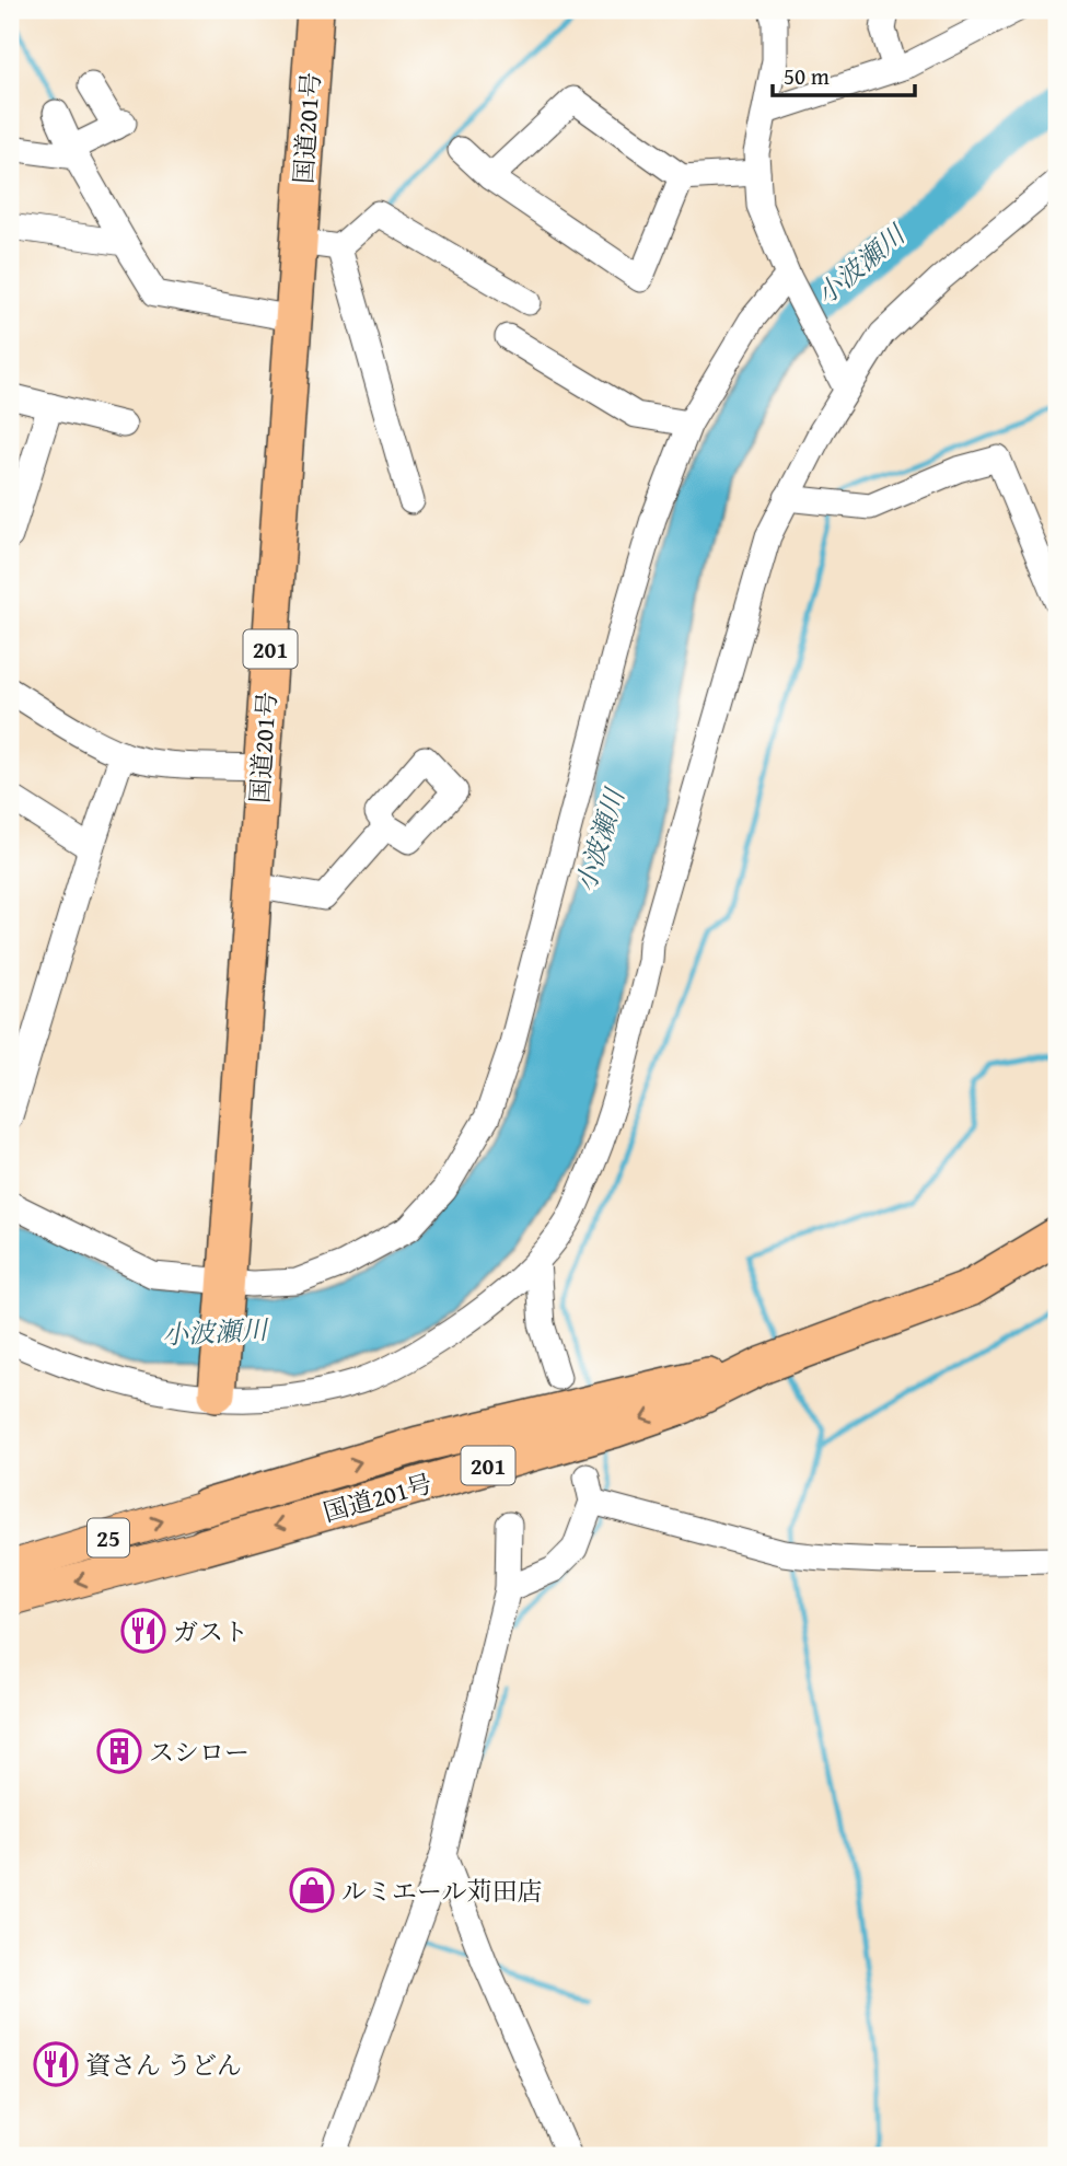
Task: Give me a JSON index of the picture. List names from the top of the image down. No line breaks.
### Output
{"streets":{"highway":["国道201号","201"],"main road":["25"]},"crossings":[["国道201号","25"]],"water":["小波瀬川"],"places":{"restaurant":["ガスト","資さん うどん"],"building":["スシロー"],"shop":["ルミエール苅田店"]},"scale_bar":"50 m"}
